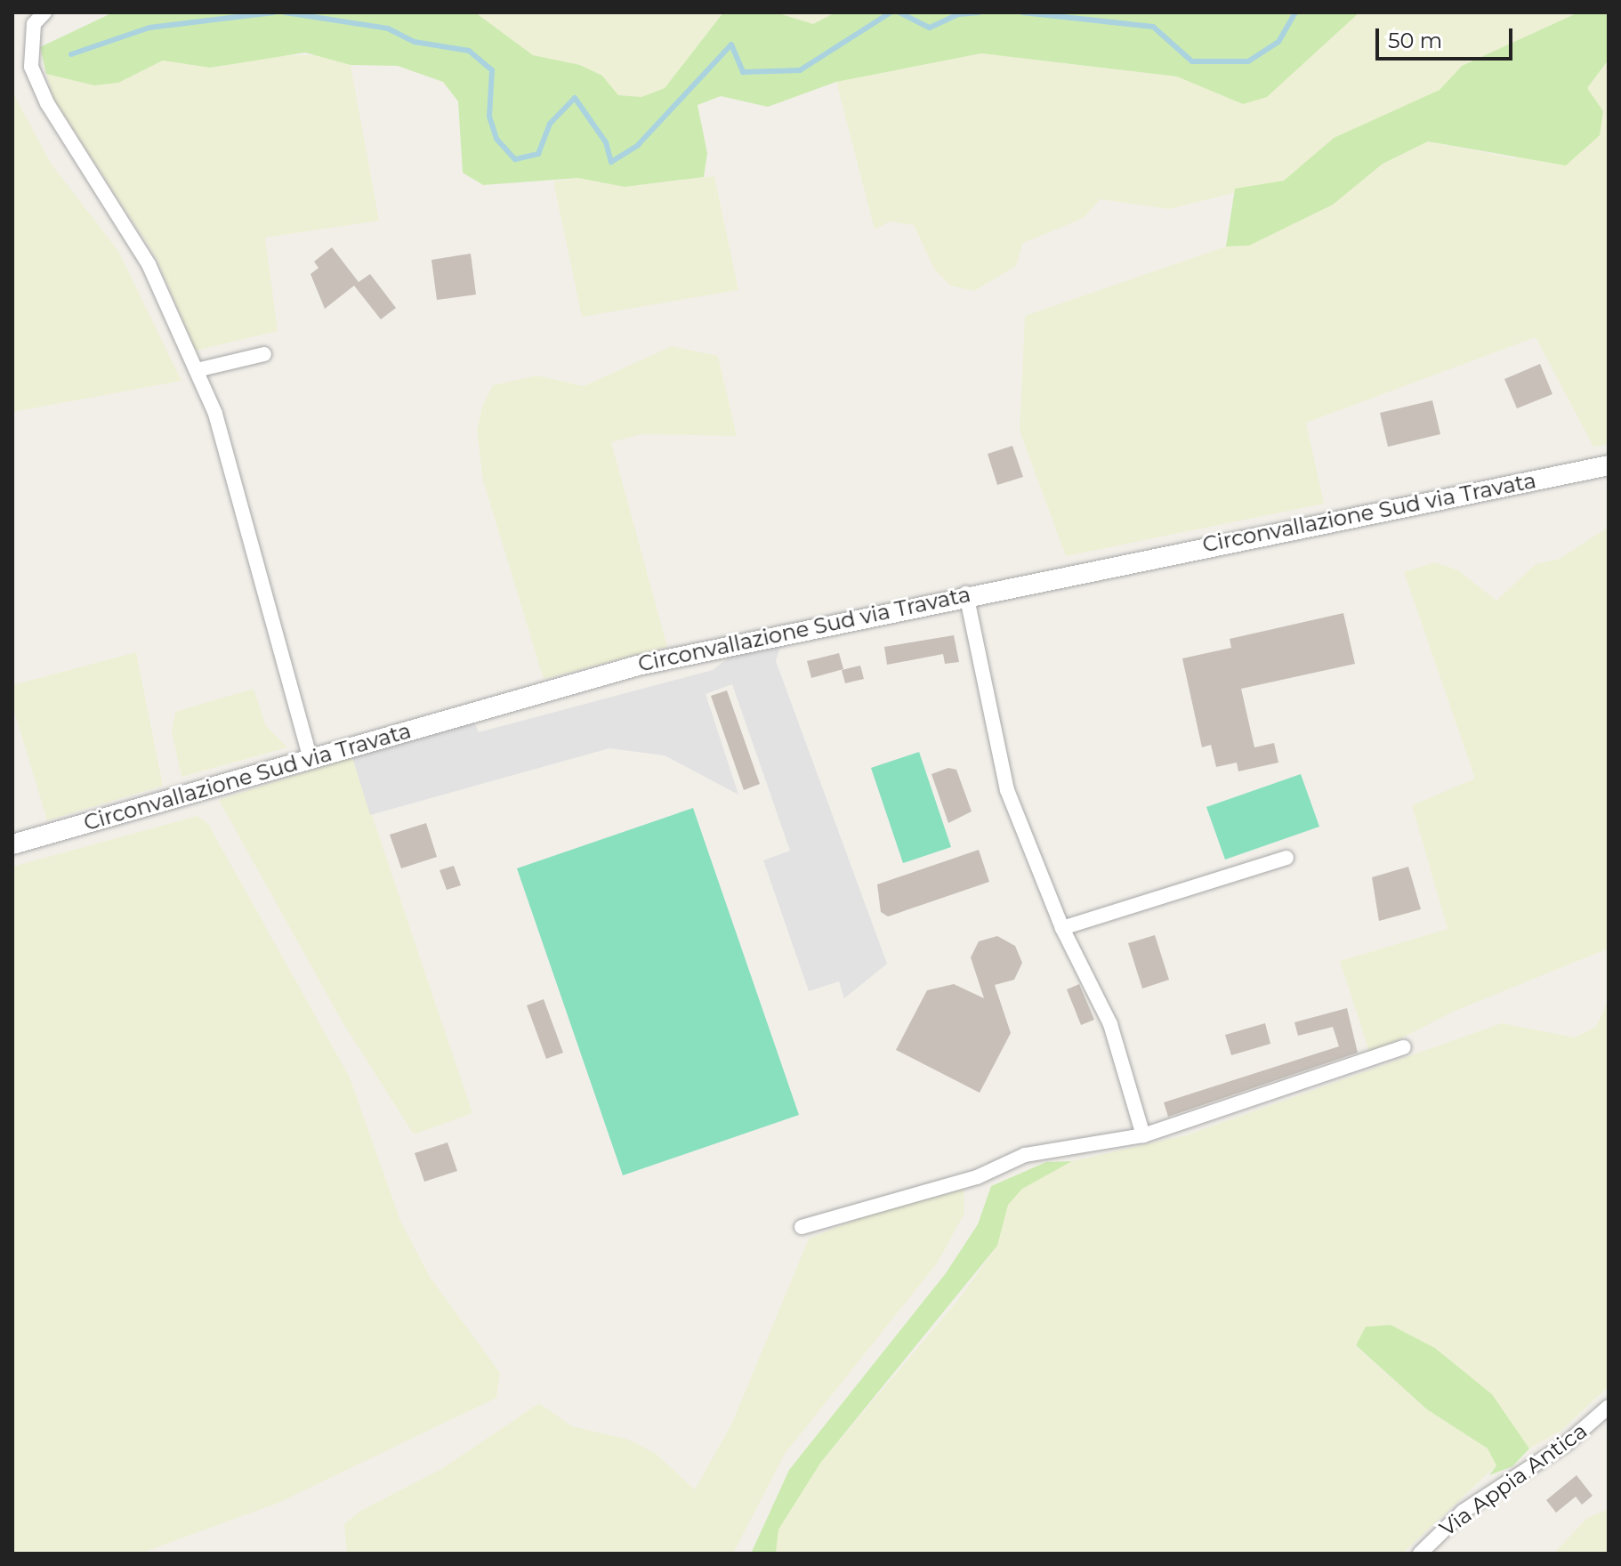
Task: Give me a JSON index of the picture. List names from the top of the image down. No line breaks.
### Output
{"streets":{"street":["Circonvallazione Sud via Travata","Via Appia Antica"]},"scale_bar":"50 m"}
